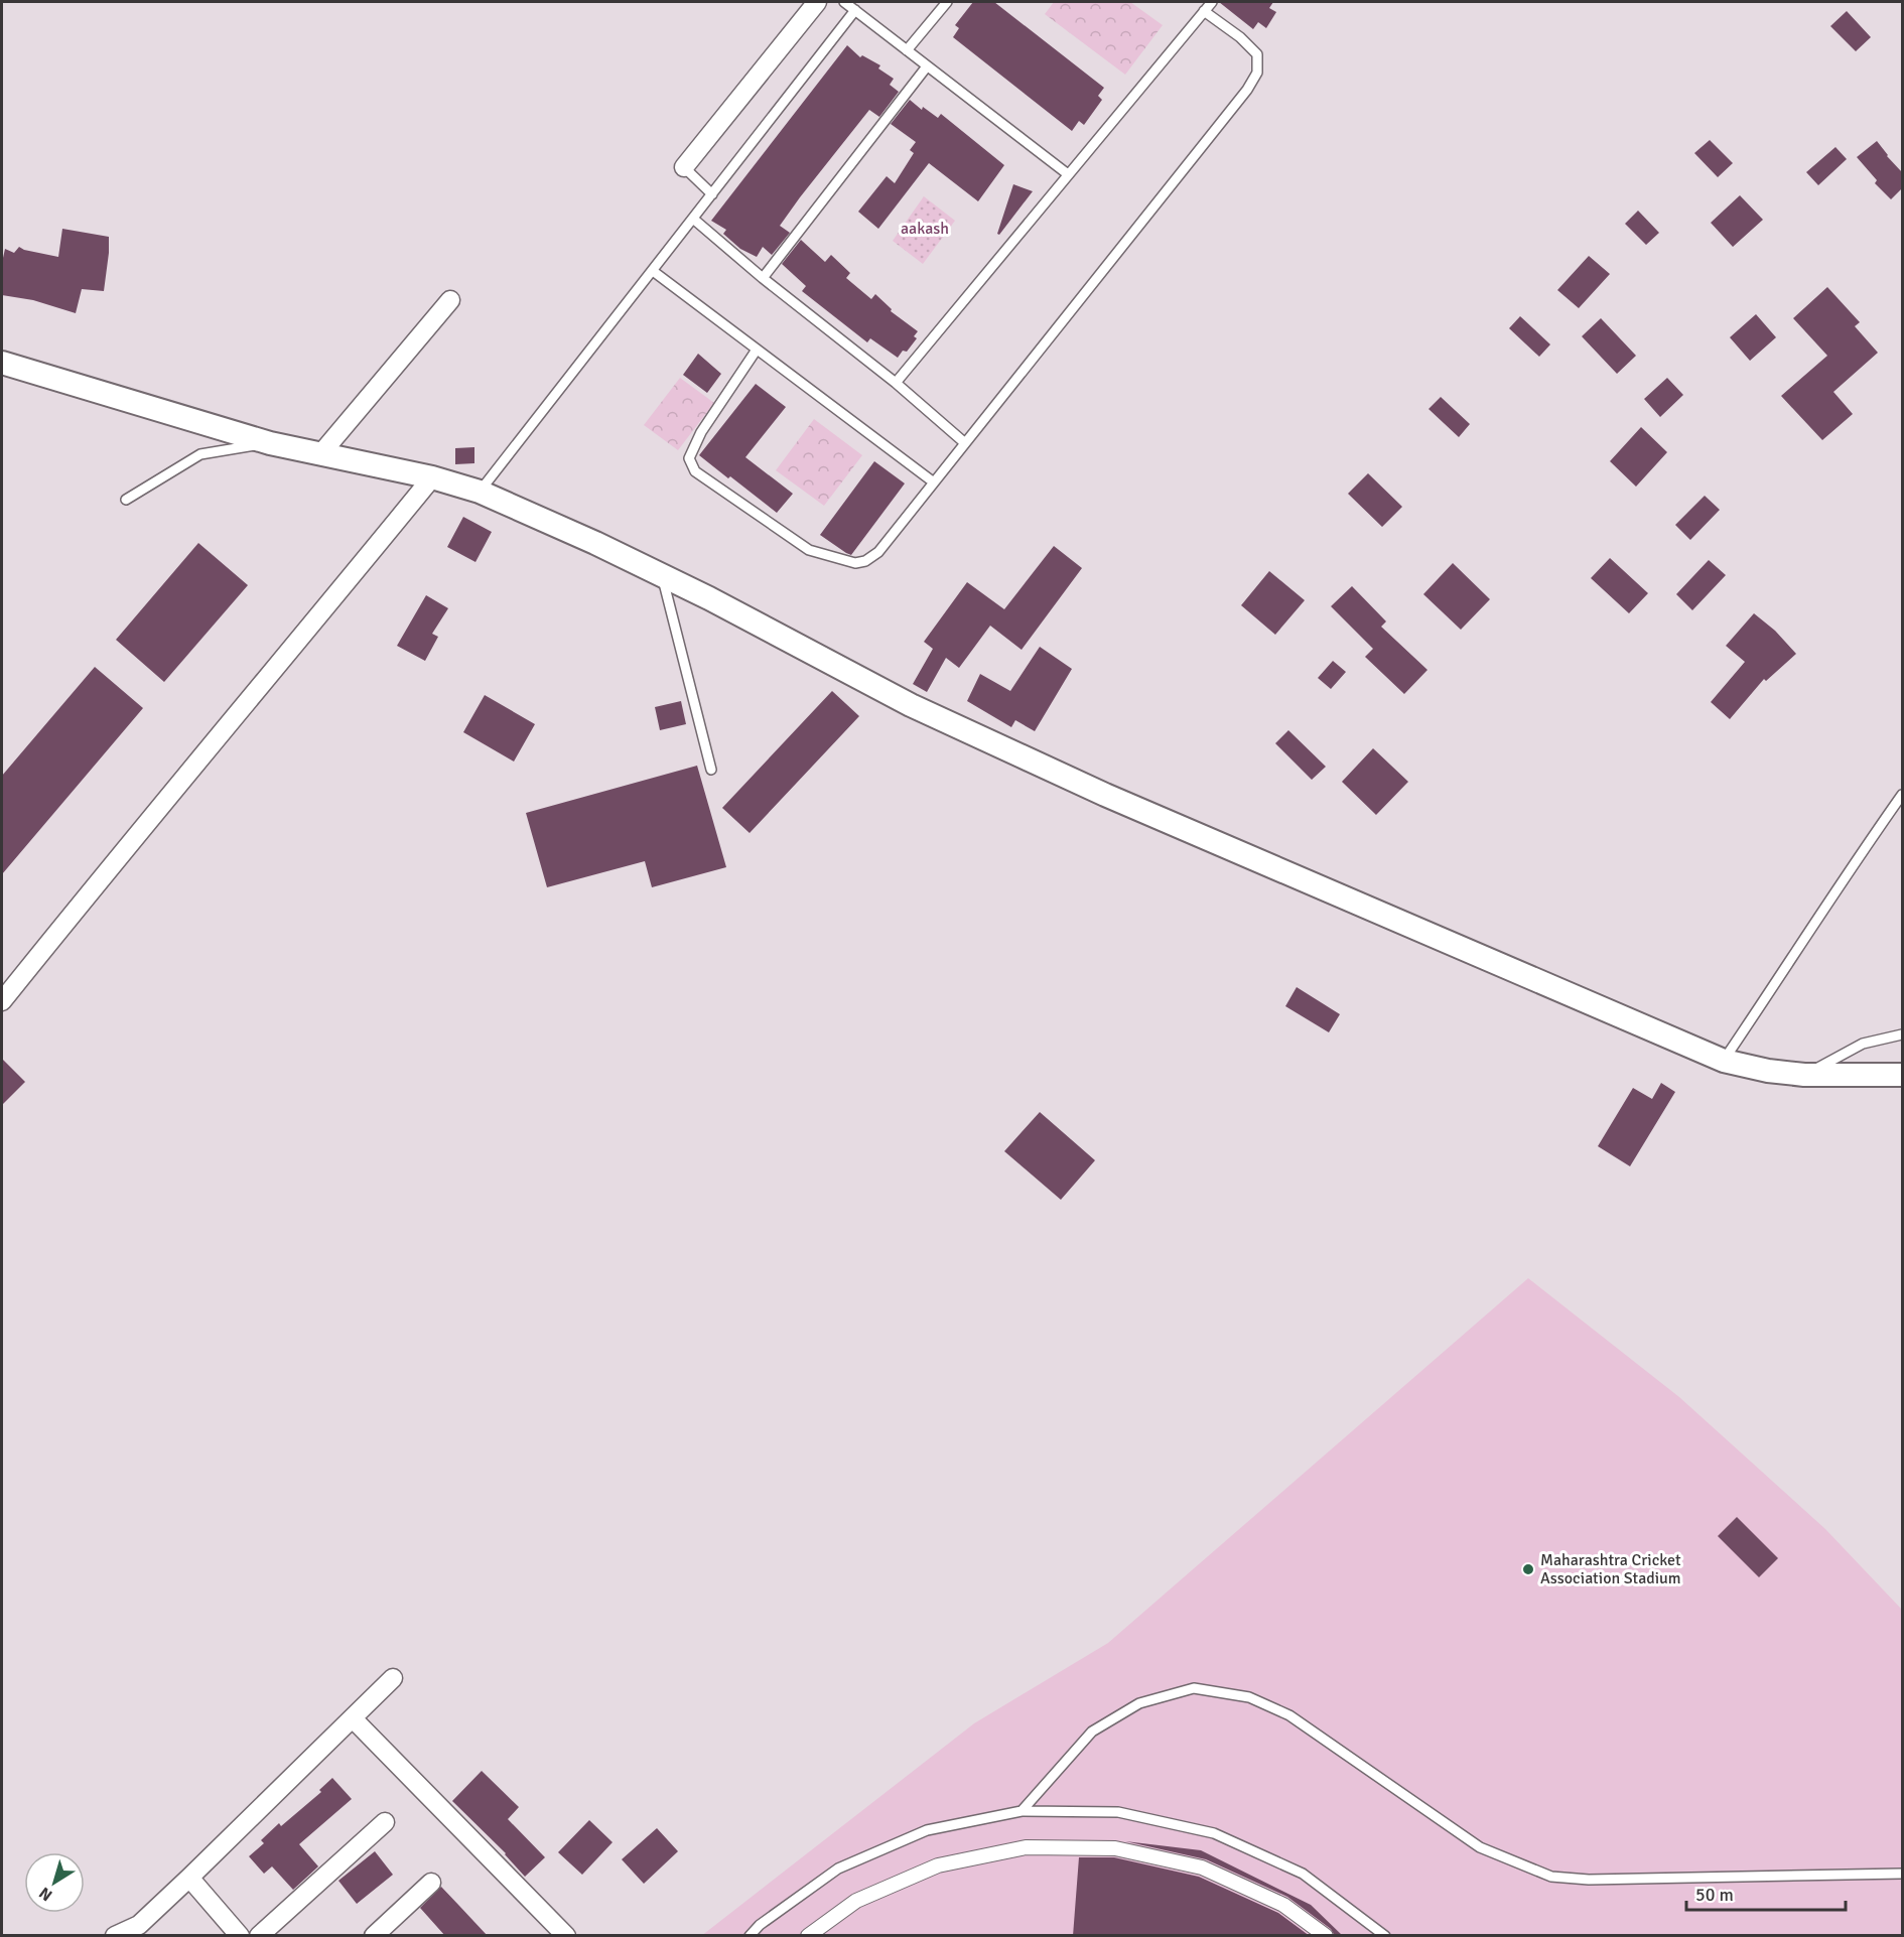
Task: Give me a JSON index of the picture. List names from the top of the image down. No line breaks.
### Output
{"parks":["aakash"],"places":["Maharashtra Cricket Association Stadium"],"scale_bar":"50 m","north":"bottom left"}
